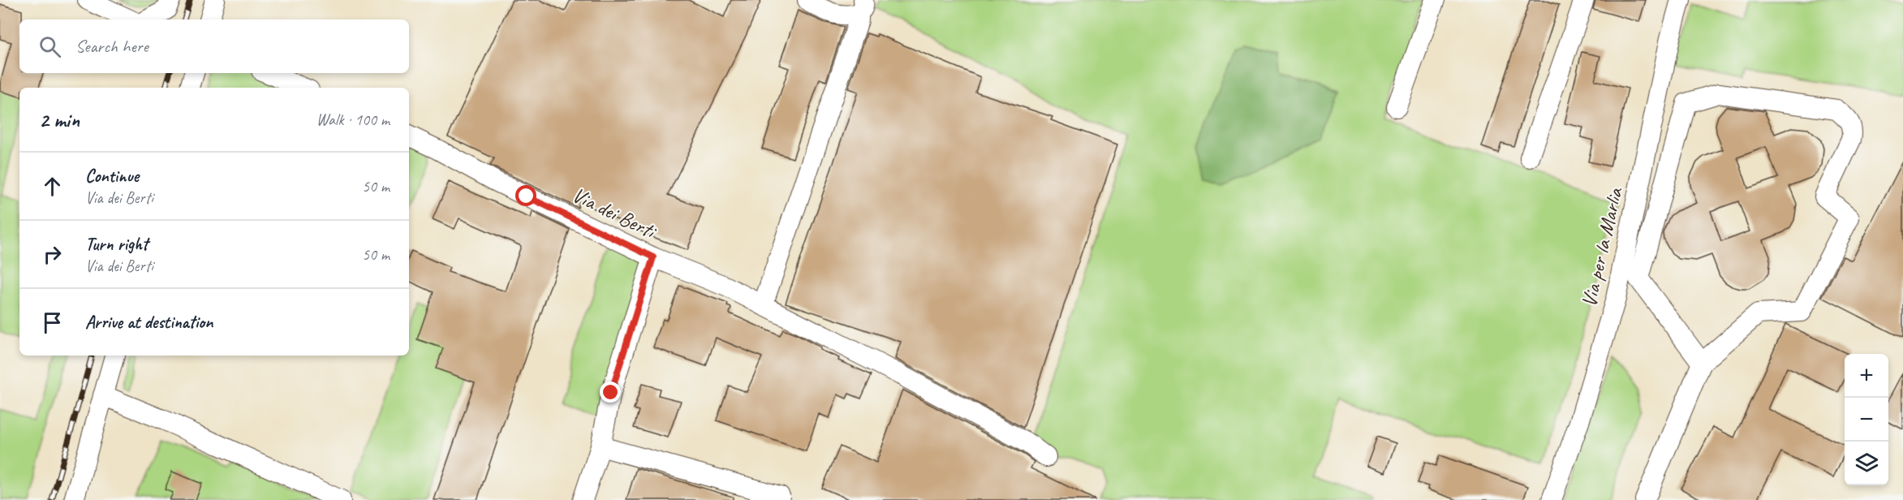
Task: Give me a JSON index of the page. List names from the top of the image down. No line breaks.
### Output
{"streets":{"street":["Via dei Berti","Via per la Marlia"]},"page":{"search":"Search here","heading":["2 min","Walk · 100 m"],"list":[["Continue","Via dei Berti","50 m"],["Turn right","Via dei Berti","50 m"],"Arrive at destination"],"map_buttons":["+","−"]}}
